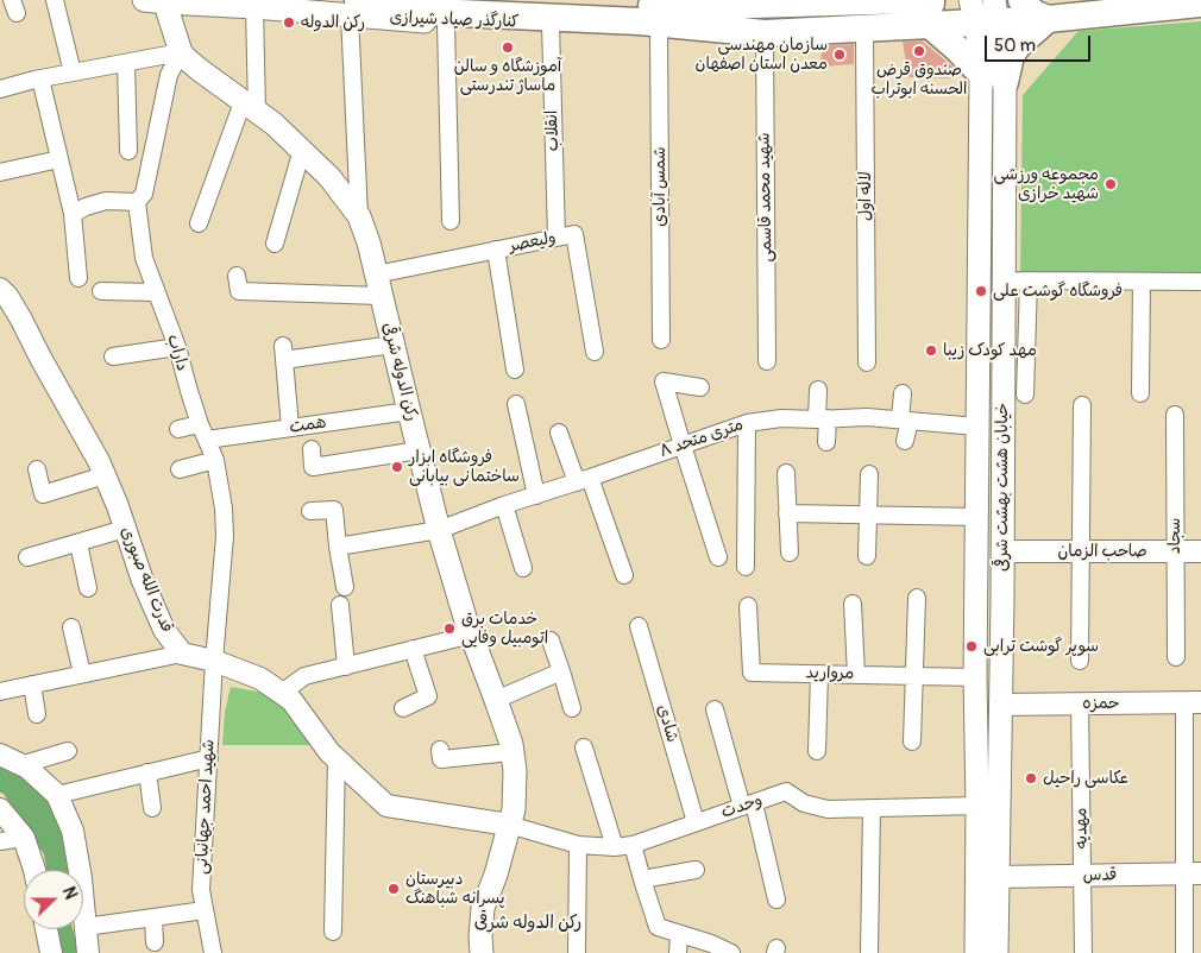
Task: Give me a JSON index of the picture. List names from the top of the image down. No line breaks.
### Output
{"streets":{"main road":["کنارگذر صیاد شیرازی","رکن الدوله شرقی","خیابان هشت بهشت شرقی"],"street":["انقلاب","شمس آبادی","لاله اول","شهید محمد قاسمی","ولیعصر","داراب","همت","۸ متری متحد","سجاد","صاحب الزمان","قدرت الله صبوری","مروارید","حمزه","شادی","شهید احمد جهانبانی","وحدت","مهدیه","قدس"]},"crossings":[["کنارگذر صیاد شیرازی","انقلاب"],["کنارگذر صیاد شیرازی","شمس آبادی"],["کنارگذر صیاد شیرازی","شهید محمد قاسمی"],["انقلاب","ولیعصر"],["ولیعصر","رکن الدوله شرقی"],["داراب","رکن الدوله شرقی"],["داراب","همت"],["داراب","شهید احمد جهانبانی"],["رکن الدوله شرقی","همت"],["رکن الدوله شرقی","۸ متری متحد"],["رکن الدوله شرقی","وحدت"],["۸ متری متحد","خیابان هشت بهشت شرقی"],["خیابان هشت بهشت شرقی","صاحب الزمان"],["خیابان هشت بهشت شرقی","مروارید"],["خیابان هشت بهشت شرقی","حمزه"],["خیابان هشت بهشت شرقی","وحدت"],["خیابان هشت بهشت شرقی","قدس"],["سجاد","صاحب الزمان"],["حمزه","مهدیه"],["شادی","وحدت"],["مهدیه","قدس"]],"districts":["رکن الدوله شرقی"],"places":["رکن الدوله","آموزشگاه و سالن ماساژ تندرستی","صندوق قرض الحسنه ابوتراب","سازمان مهندسی معدن استان اصفهان","مجموعه ورزشی شهید خرازی","فروشگاه گوشت علی","مهد کودک زیبا","فروشگاه ابزار ساختمانی بیابانی","خدمات برق اتومبیل وفایی","سوپر گوشت ترابی","عکاسی راحیل","دبیرستان پسرانه شباهنگ"],"scale_bar":"50 m","north":"right"}
